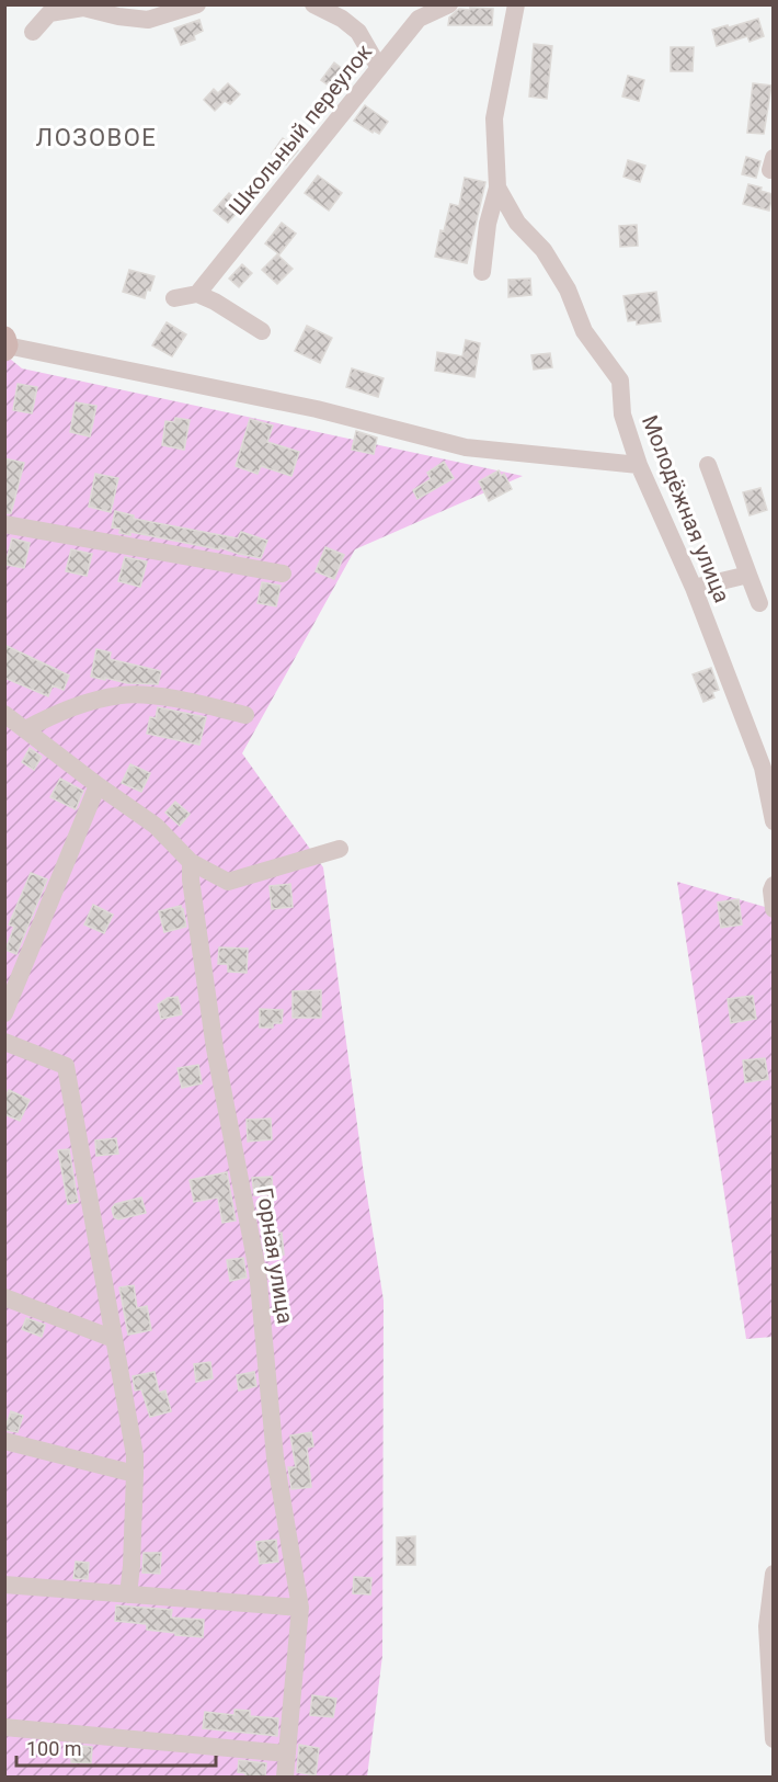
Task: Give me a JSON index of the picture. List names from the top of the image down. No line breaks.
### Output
{"streets":{"street":["Школьный переулок","Молодёжная улица","Горная улица"]},"districts":["ЛОЗОВОЕ"],"scale_bar":"100 m"}
